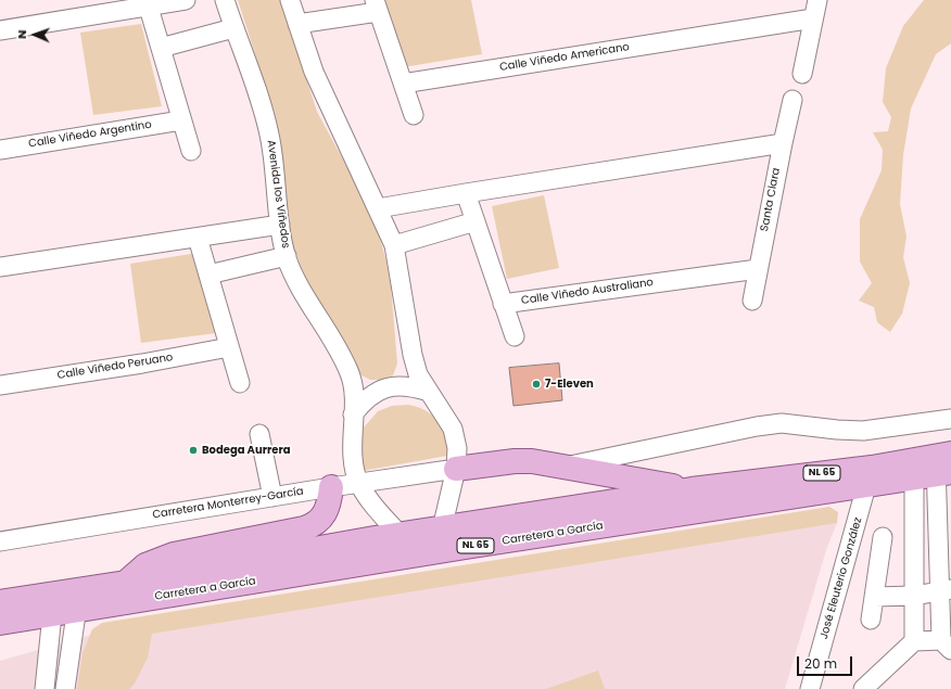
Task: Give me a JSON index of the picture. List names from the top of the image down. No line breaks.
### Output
{"streets":{"main road":["NL 65","Carretera a García"],"street":["Calle Viñedo Americano","Calle Viñedo Argentino","Avenida los Viñedos","Santa Clara","Calle Viñedo Australiano","Calle Viñedo Peruano","Carretera Monterrey-García","José Eleuterio González"]},"crossings":[["Avenida los Viñedos","Carretera Monterrey-García"],["Santa Clara","Calle Viñedo Australiano"],["NL 65","Carretera a García"],["NL 65","José Eleuterio González"],["Carretera a García","José Eleuterio González"]],"places":["7-Eleven","Bodega Aurrera"],"scale_bar":"20 m","north":"left"}
